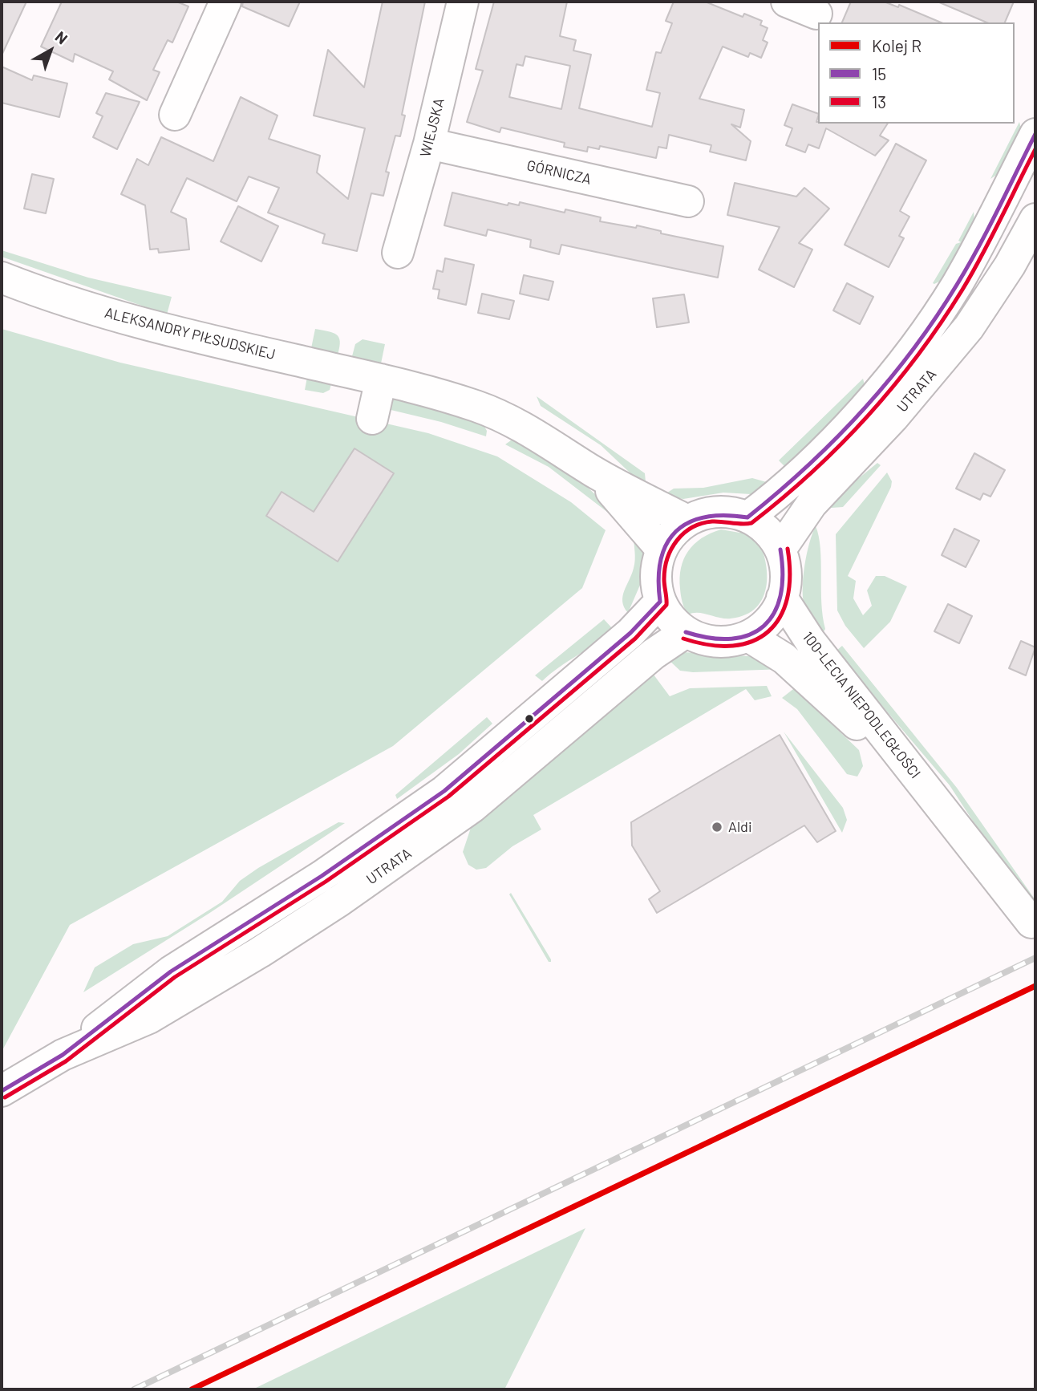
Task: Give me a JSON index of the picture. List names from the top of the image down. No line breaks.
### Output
{"streets":{"main road":["WIEJSKA","GÓRNICZA","ALEKSANDRY PIŁSUDSKIEJ","UTRATA","100-LECIA NIEPODLEGŁOŚCI"]},"crossings":[["WIEJSKA","GÓRNICZA"],["ALEKSANDRY PIŁSUDSKIEJ","UTRATA"],["ALEKSANDRY PIŁSUDSKIEJ","100-LECIA NIEPODLEGŁOŚCI"],["UTRATA","100-LECIA NIEPODLEGŁOŚCI"]],"places":["Aldi"],"lines":["transit line 15","transit line 13","rail line R"],"legend":["Kolej R","15","13"],"north":"top right"}
